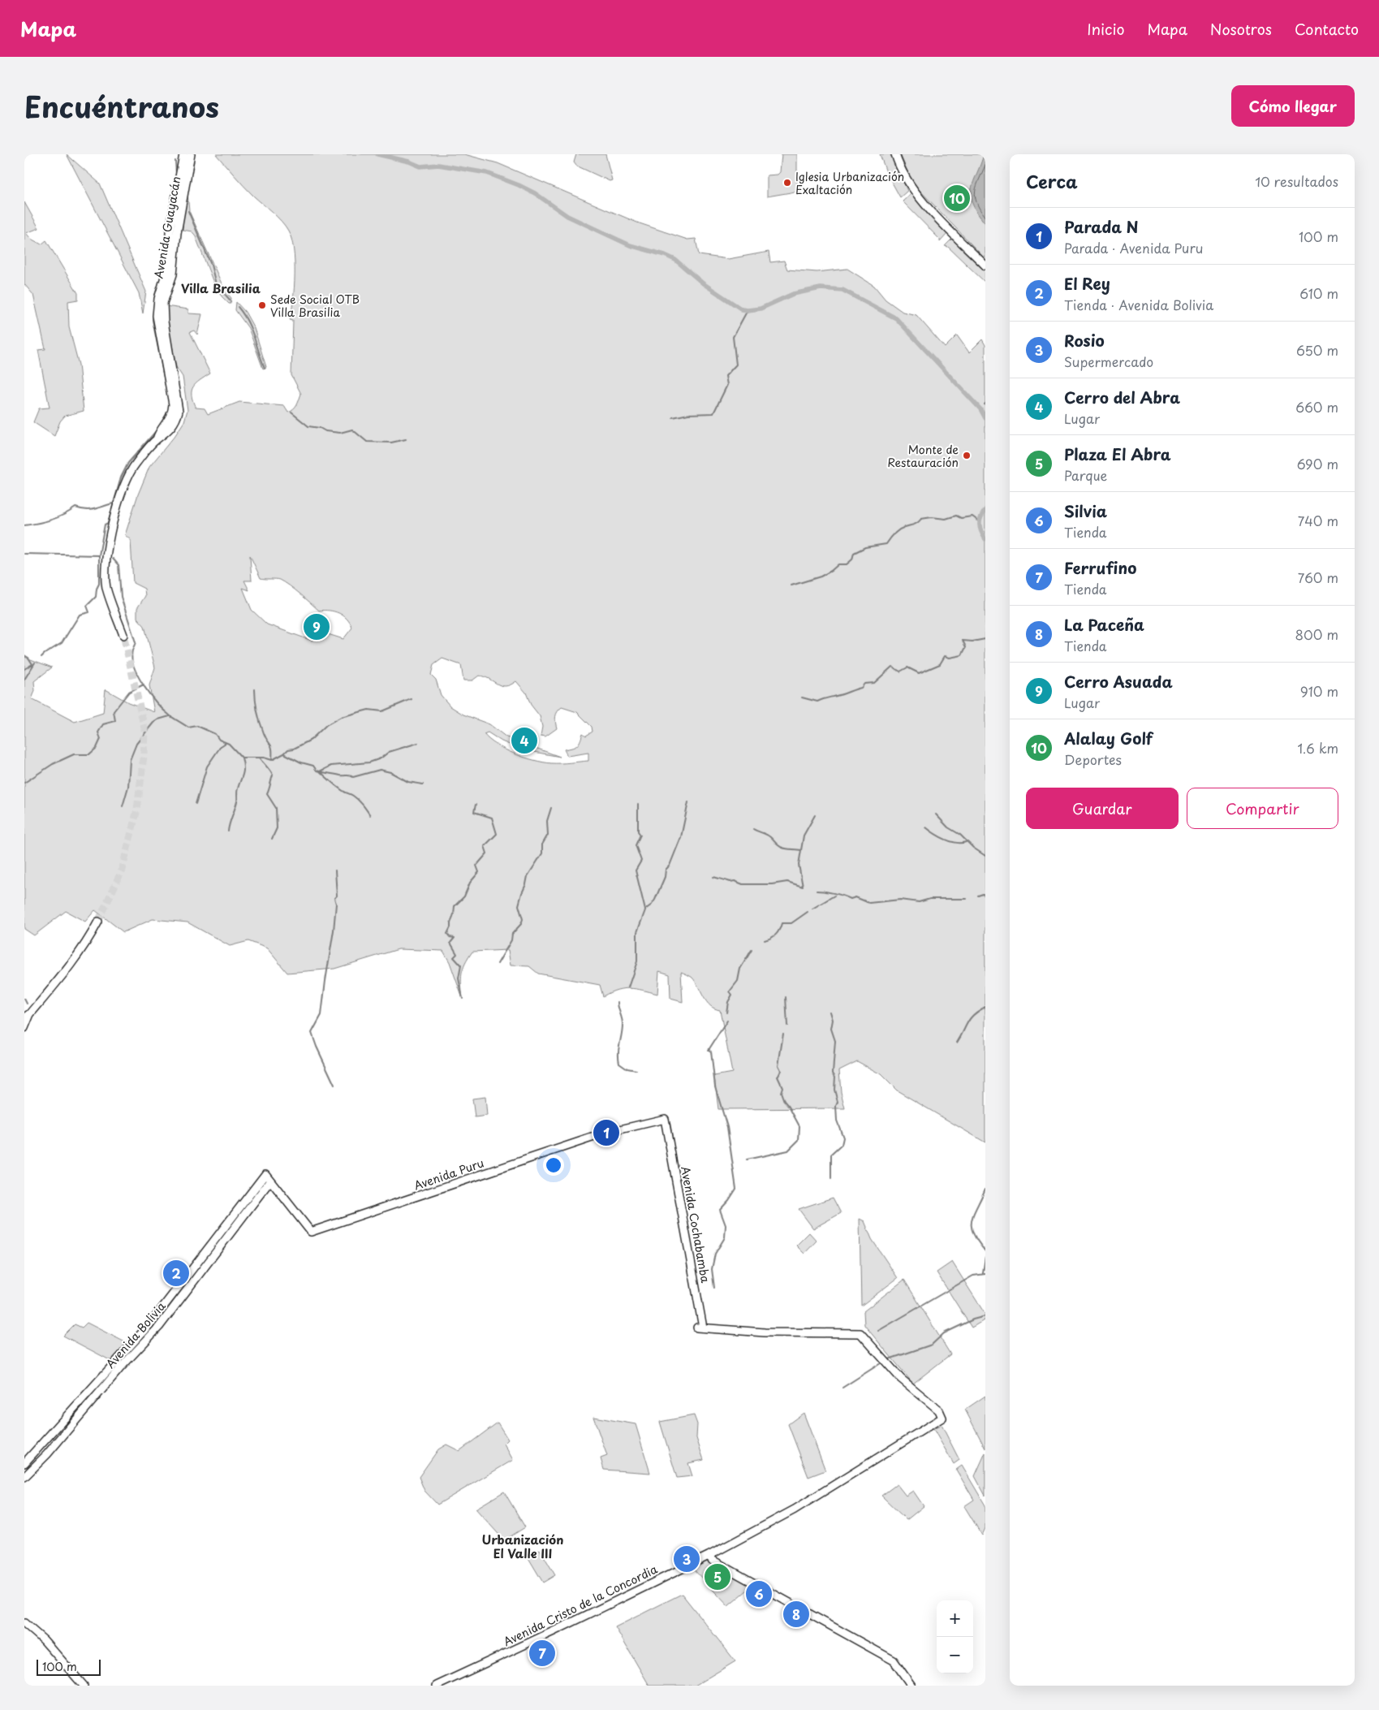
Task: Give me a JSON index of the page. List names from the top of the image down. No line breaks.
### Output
{"streets":{"street":["Avenida Guayacán","Avenida Puru","Avenida Cochabamba","Avenida Bolivia","Avenida Cristo de la Concordia"]},"crossings":[["Avenida Puru","Avenida Cochabamba"],["Avenida Puru","Avenida Bolivia"],["Avenida Cochabamba","Avenida Cristo de la Concordia"]],"districts":["Villa Brasilia","Urbanización El Valle III"],"places":["Iglesia Urbanización Exaltación","Sede Social OTB Villa Brasilia","Monte de Restauración"],"scale_bar":"100 m","page":{"header":"Mapa","nav":["Inicio","Mapa","Nosotros","Contacto"],"title":"Encuéntranos","buttons":["Cómo llegar",["Guardar","Compartir"]],"heading":["Cerca","10 resultados"],"pins":["10","9","4","1","2","3","5","6","8","7"],"list":[{"mark":"1","name":"Parada N","note":"Parada · Avenida Puru","value":"100 m"},{"mark":"2","name":"El Rey","note":"Tienda · Avenida Bolivia","value":"610 m"},{"mark":"3","name":"Rosio","note":"Supermercado","value":"650 m"},{"mark":"4","name":"Cerro del Abra","note":"Lugar","value":"660 m"},{"mark":"5","name":"Plaza El Abra","note":"Parque","value":"690 m"},{"mark":"6","name":"Silvia","note":"Tienda","value":"740 m"},{"mark":"7","name":"Ferrufino","note":"Tienda","value":"760 m"},{"mark":"8","name":"La Paceña","note":"Tienda","value":"800 m"},{"mark":"9","name":"Cerro Asuada","note":"Lugar","value":"910 m"},{"mark":"10","name":"Alalay Golf","note":"Deportes","value":"1.6 km"}],"map_buttons":["+","−"],"scale":"100 m"}}
